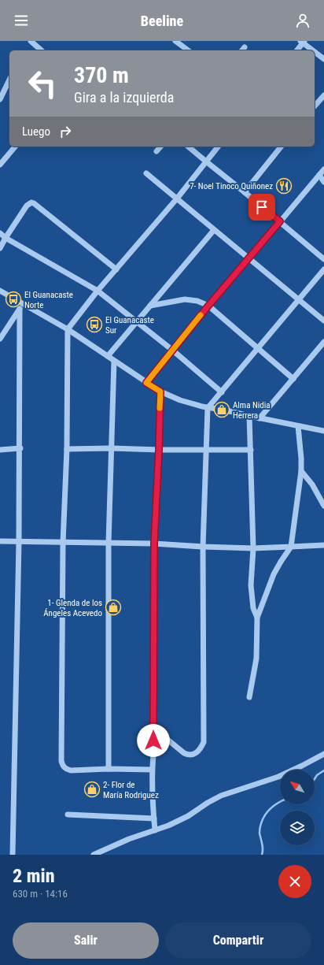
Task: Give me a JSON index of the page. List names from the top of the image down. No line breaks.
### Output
{"places":{"restaurant":["7- Noel Tinoco Quiñonez"],"bus stop":["El Guanacaste Norte","El Guanacaste Sur"],"shop":["Alma Nidia Herrera","1- Glenda de los Ángeles Acevedo","2- Flor de María Rodriguez"]},"north":"top left","page":{"header":"Beeline","turn":["370 m","Gira a la izquierda"],"then":"Luego","heading":["2 min","630 m · 14:16"],"buttons":["Salir","Compartir"]}}
